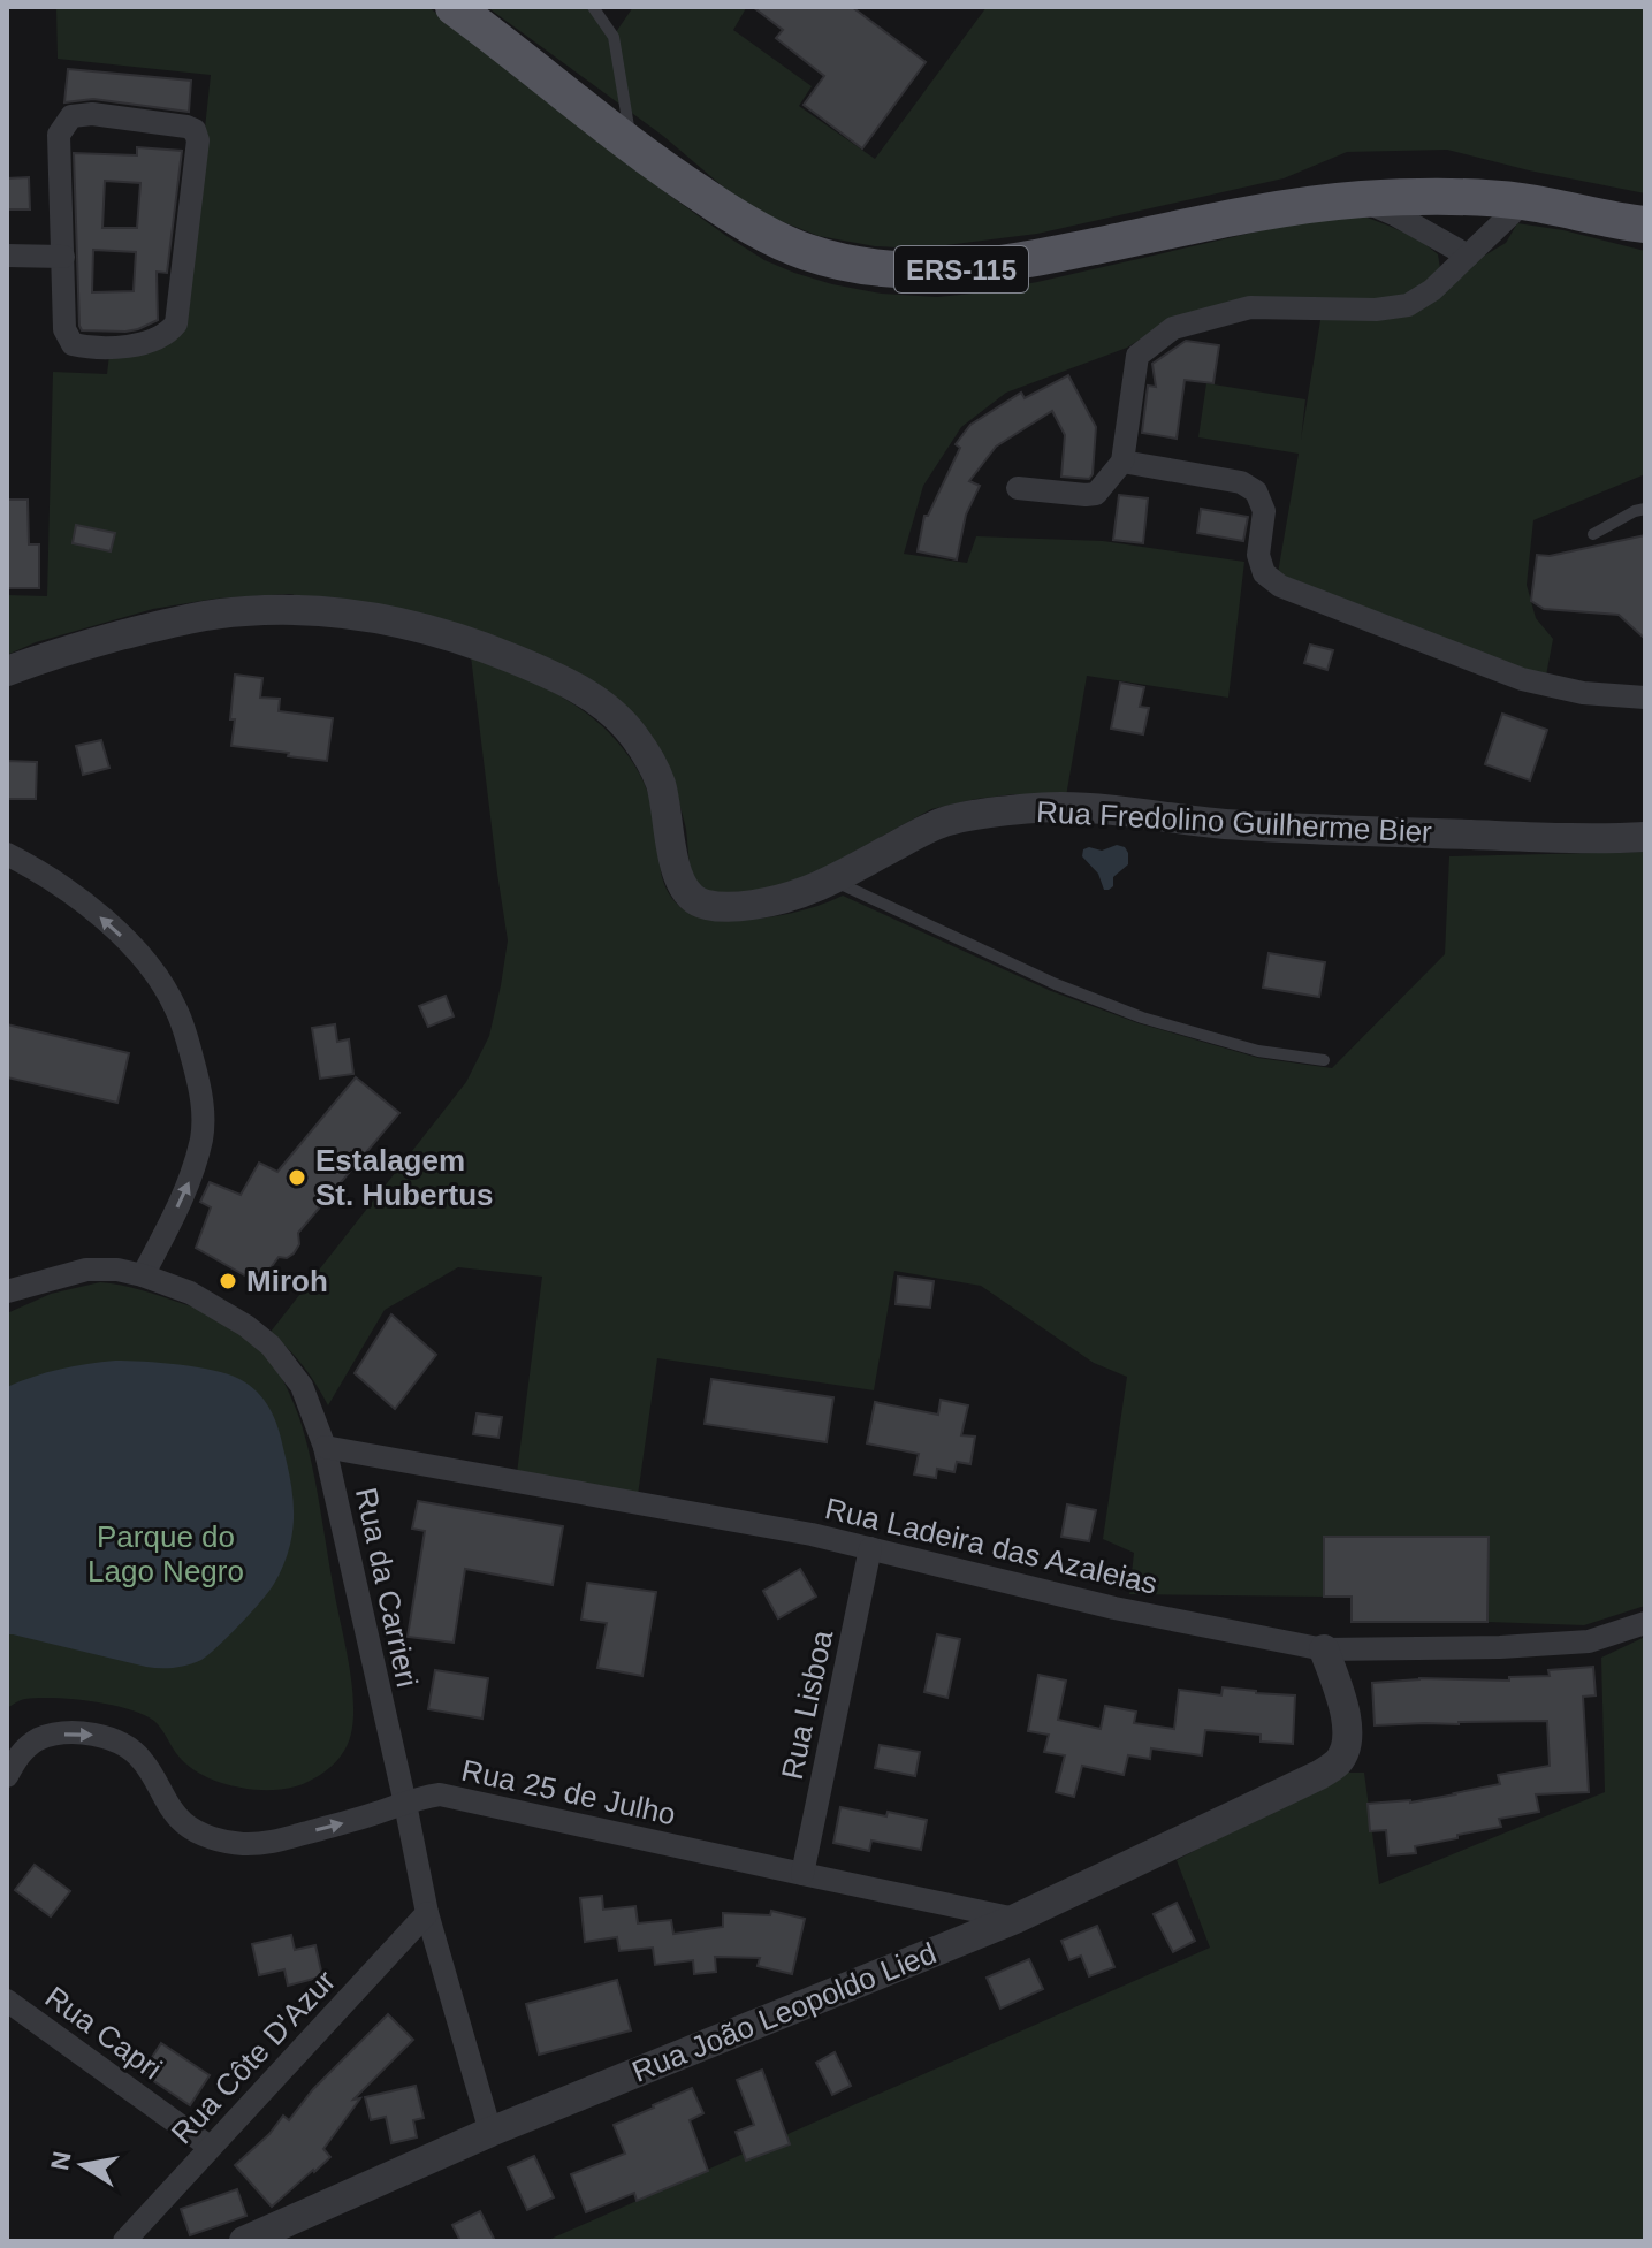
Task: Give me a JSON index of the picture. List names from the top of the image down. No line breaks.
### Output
{"streets":{"main road":["ERS-115"],"street":["Rua Fredolino Guilherme Bier","Rua Ladeira das Azaleias","Rua da Carrieri","Rua Lisboa","Rua 25 de Julho","Rua João Leopoldo Lied","Rua Capri","Rua Côte D'Azur"]},"crossings":[["Rua Ladeira das Azaleias","Rua da Carrieri"],["Rua Ladeira das Azaleias","Rua Lisboa"],["Rua Ladeira das Azaleias","Rua João Leopoldo Lied"],["Rua da Carrieri","Rua 25 de Julho"],["Rua da Carrieri","Rua João Leopoldo Lied"],["Rua da Carrieri","Rua Côte D'Azur"],["Rua Lisboa","Rua 25 de Julho"],["Rua 25 de Julho","Rua João Leopoldo Lied"],["Rua Capri","Rua Côte D'Azur"]],"one_way":["Rua 25 de Julho"],"parks":["Parque do Lago Negro"],"places":["Estalagem St. Hubertus","Miroh"],"north":"left"}
